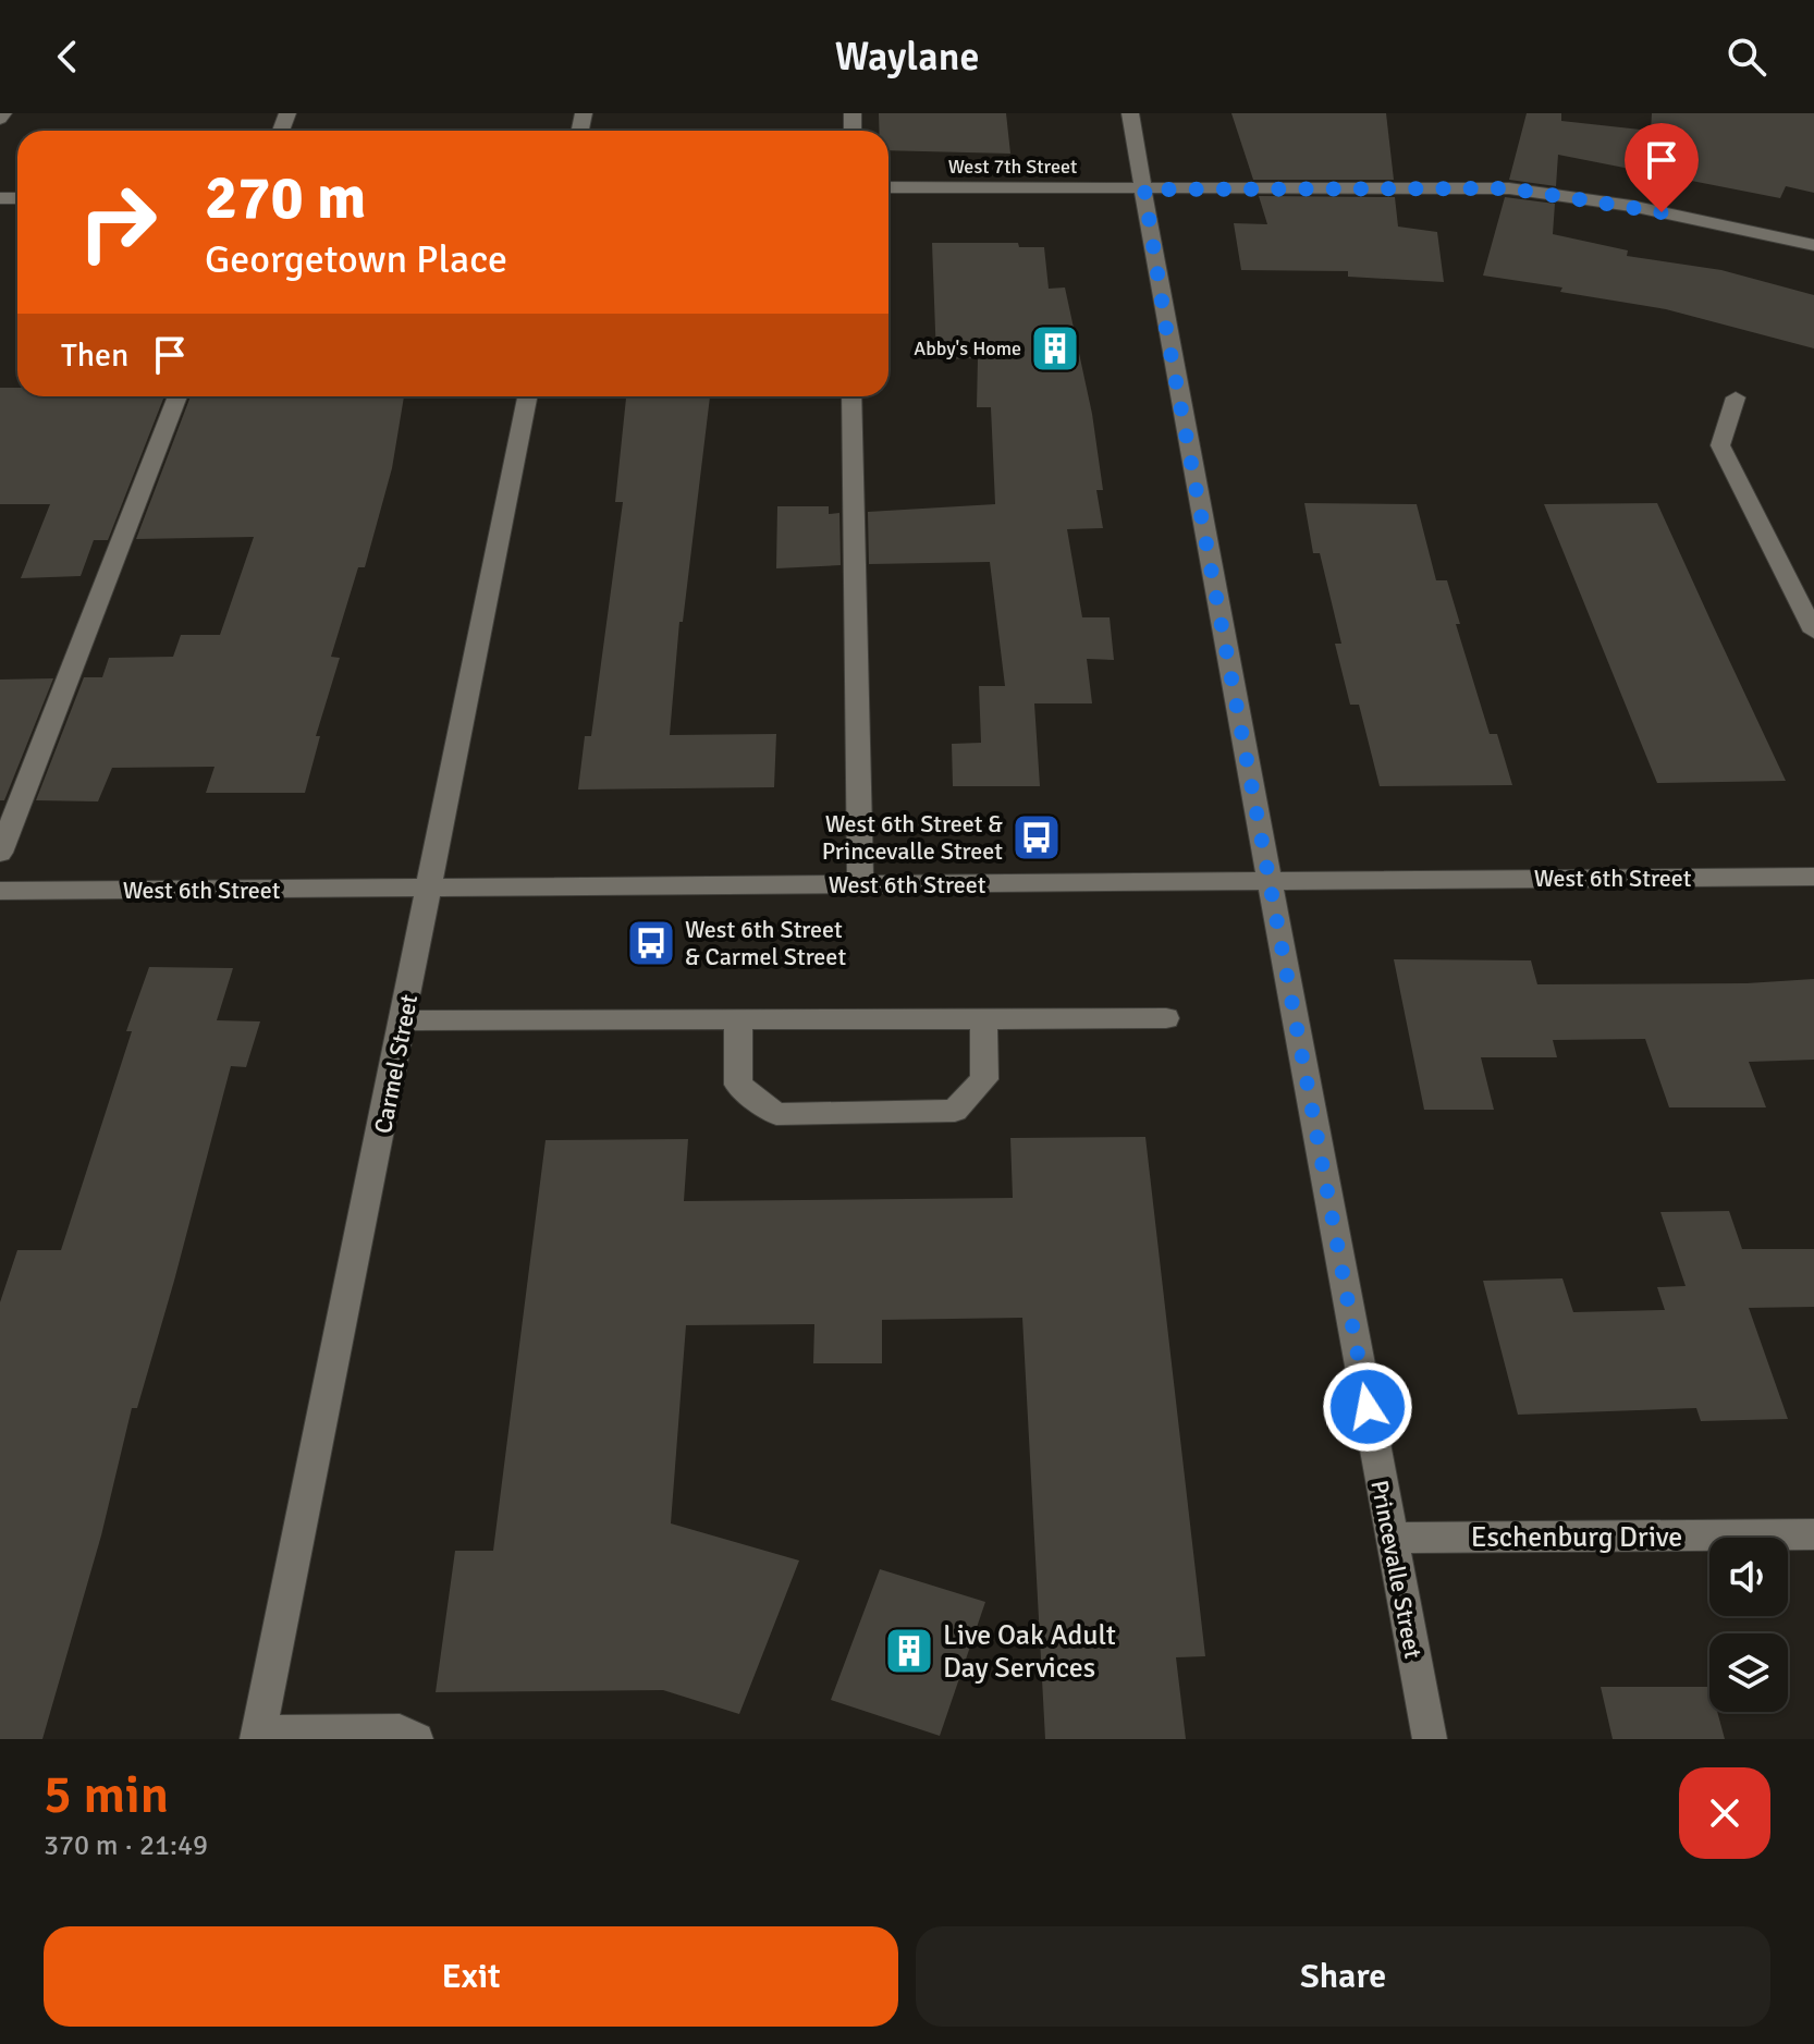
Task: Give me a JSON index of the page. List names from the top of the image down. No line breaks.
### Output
{"streets":{"street":["West 7th Street","West 6th Street","Carmel Street","Eschenburg Drive","Princevalle Street"]},"crossings":[["West 7th Street","Princevalle Street"],["West 6th Street","Carmel Street"],["West 6th Street","Princevalle Street"],["Eschenburg Drive","Princevalle Street"]],"places":{"building":["Abby's Home","Live Oak Adult Day Services"],"bus stop":["West 6th Street & Princevalle Street","West 6th Street & Carmel Street"]},"page":{"header":"Waylane","turn":["270 m","Georgetown Place"],"then":"Then","heading":["5 min","370 m · 21:49"],"buttons":["Exit","Share"]}}
